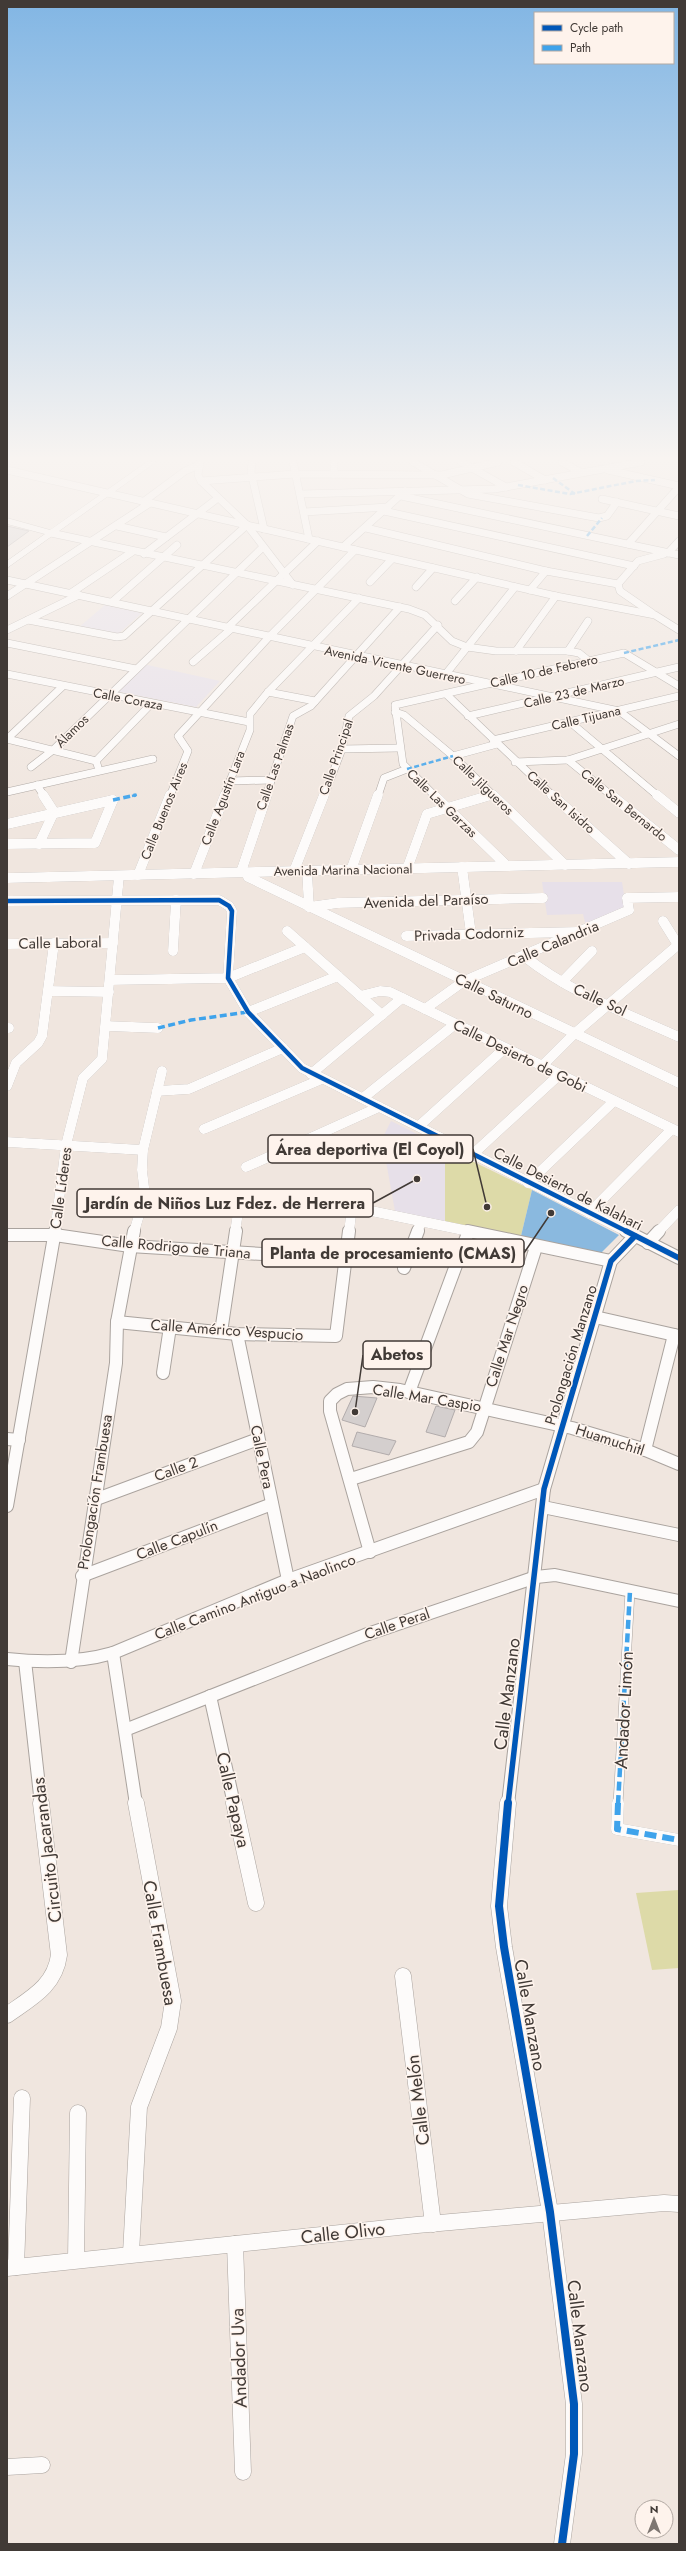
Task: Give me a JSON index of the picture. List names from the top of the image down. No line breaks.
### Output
{"streets":{"street":["Avenida Vicente Guerrero","Calle 10 de Febrero","Calle 23 de Marzo","Calle Coraza","Calle Tijuana","Álamos","Calle Principal","Calle Las Palmas","Calle Jilgueros","Calle Agustín Lara","Calle San Isidro","Calle Las Garzas","Calle San Bernardo","Calle Buenos Aires","Avenida Marina Nacional","Avenida del Paraíso","Privada Codorniz","Calle Laboral","Calle Calandria","Calle Saturno","Calle Sol","Calle Desierto de Gobi","Calle Líderes","Calle Desierto de Kalahari","Calle Rodrigo de Triana","Calle Américo Vespucio","Calle Mar Negro","Prolongación Manzano","Calle Mar Caspio","Huamuchitl","Calle Pera","Calle 2","Prolongación Frambuesa","Calle Capulín","Calle Camino Antiguo a Naolinco","Calle Peral","Calle Manzano","Andador Limón","Calle Papaya","Circuito Jacarandas","Calle Frambuesa","Calle Melón","Calle Olivo","Andador Uva"]},"crossings":[["Avenida Vicente Guerrero","Calle 10 de Febrero"],["Avenida Vicente Guerrero","Calle 23 de Marzo"],["Avenida Vicente Guerrero","Calle Tijuana"],["Avenida Vicente Guerrero","Álamos"],["Avenida Vicente Guerrero","Calle Principal"],["Avenida Vicente Guerrero","Calle Las Palmas"],["Avenida Vicente Guerrero","Calle Agustín Lara"],["Calle 10 de Febrero","Calle 23 de Marzo"],["Calle 10 de Febrero","Calle Jilgueros"],["Calle 10 de Febrero","Calle San Isidro"],["Calle 10 de Febrero","Calle Las Garzas"],["Calle 23 de Marzo","Calle San Isidro"],["Calle Coraza","Álamos"],["Calle Coraza","Calle Agustín Lara"],["Calle Coraza","Calle Buenos Aires"],["Calle Tijuana","Calle Jilgueros"],["Calle Tijuana","Calle San Isidro"],["Calle Principal","Avenida Marina Nacional"],["Calle Las Palmas","Avenida Marina Nacional"],["Calle Jilgueros","Calle Las Garzas"],["Calle Jilgueros","Avenida Marina Nacional"],["Calle Agustín Lara","Avenida Marina Nacional"],["Calle San Isidro","Avenida Marina Nacional"],["Calle Las Garzas","Avenida Marina Nacional"],["Calle Buenos Aires","Avenida Marina Nacional"],["Avenida Marina Nacional","Calle Líderes"],["Avenida del Paraíso","Calle Saturno"],["Privada Codorniz","Calle Calandria"],["Calle Laboral","Calle Líderes"],["Calle Calandria","Calle Saturno"],["Calle Calandria","Calle Sol"],["Calle Calandria","Calle Desierto de Gobi"],["Calle Líderes","Calle Rodrigo de Triana"],["Calle Desierto de Kalahari","Prolongación Manzano"],["Calle Rodrigo de Triana","Calle Américo Vespucio"],["Calle Rodrigo de Triana","Prolongación Frambuesa"],["Calle Américo Vespucio","Calle Pera"],["Calle Américo Vespucio","Prolongación Frambuesa"],["Calle Mar Negro","Calle Mar Caspio"],["Prolongación Manzano","Calle Mar Caspio"],["Prolongación Manzano","Huamuchitl"],["Prolongación Manzano","Calle Camino Antiguo a Naolinco"],["Prolongación Manzano","Calle Manzano"],["Calle Mar Caspio","Huamuchitl"],["Calle Mar Caspio","Calle Camino Antiguo a Naolinco"],["Calle Pera","Calle 2"],["Calle Pera","Calle Capulín"],["Calle Pera","Calle Camino Antiguo a Naolinco"],["Calle 2","Prolongación Frambuesa"],["Prolongación Frambuesa","Calle Capulín"],["Prolongación Frambuesa","Calle Camino Antiguo a Naolinco"],["Calle Camino Antiguo a Naolinco","Calle Manzano"],["Calle Camino Antiguo a Naolinco","Circuito Jacarandas"],["Calle Camino Antiguo a Naolinco","Calle Frambuesa"],["Calle Peral","Calle Manzano"],["Calle Peral","Andador Limón"],["Calle Peral","Calle Papaya"],["Calle Peral","Calle Frambuesa"],["Calle Manzano","Calle Olivo"],["Calle Frambuesa","Calle Olivo"],["Calle Melón","Calle Olivo"],["Calle Olivo","Andador Uva"]],"places":["Jardín de Niños Luz Fdez. de Herrera","Área deportiva (El Coyol)","Planta de procesamiento (CMAS)","Abetos"],"legend":["Cycle path","Path"],"north":"top"}
